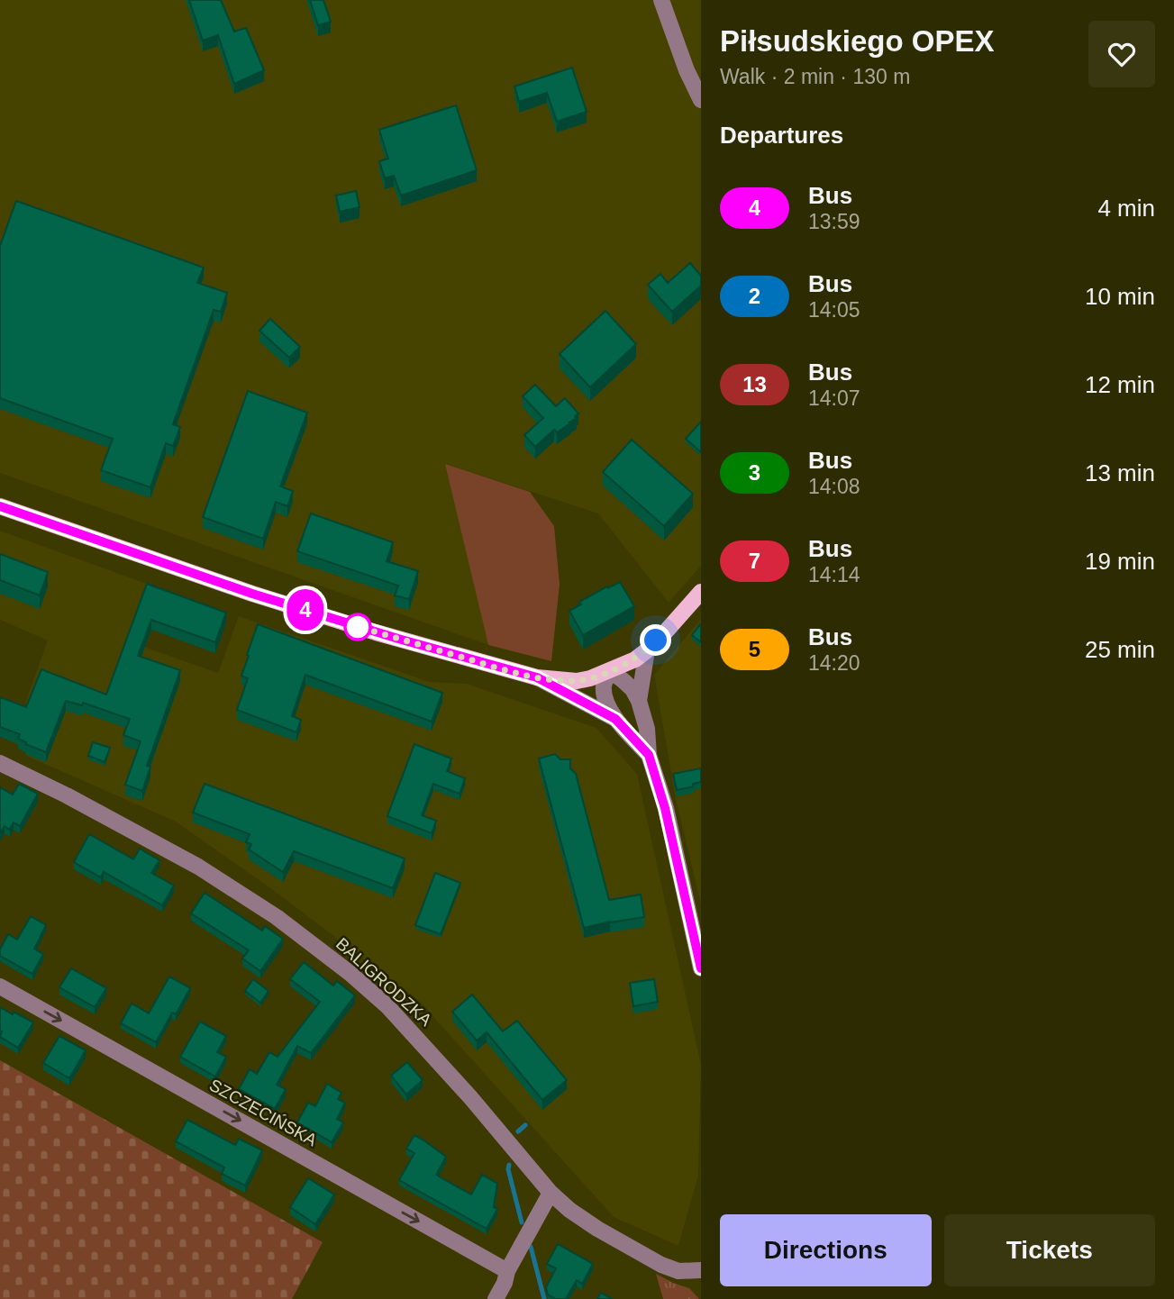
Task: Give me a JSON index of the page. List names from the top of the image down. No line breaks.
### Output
{"streets":{"street":["BALIGRODZKA","SZCZECIŃSKA"]},"one_way":["SZCZECIŃSKA"],"lines":["bus line 4"],"page":{"on_map":"4","heading":[["Piłsudskiego OPEX","Walk · 2 min · 130 m"],"Departures"],"list":[{"mark":"4","name":"Bus","note":"13:59","value":"4 min"},{"mark":"2","name":"Bus","note":"14:05","value":"10 min"},{"mark":"13","name":"Bus","note":"14:07","value":"12 min"},{"mark":"3","name":"Bus","note":"14:08","value":"13 min"},{"mark":"7","name":"Bus","note":"14:14","value":"19 min"},{"mark":"5","name":"Bus","note":"14:20","value":"25 min"}],"buttons":["Directions","Tickets"]}}
